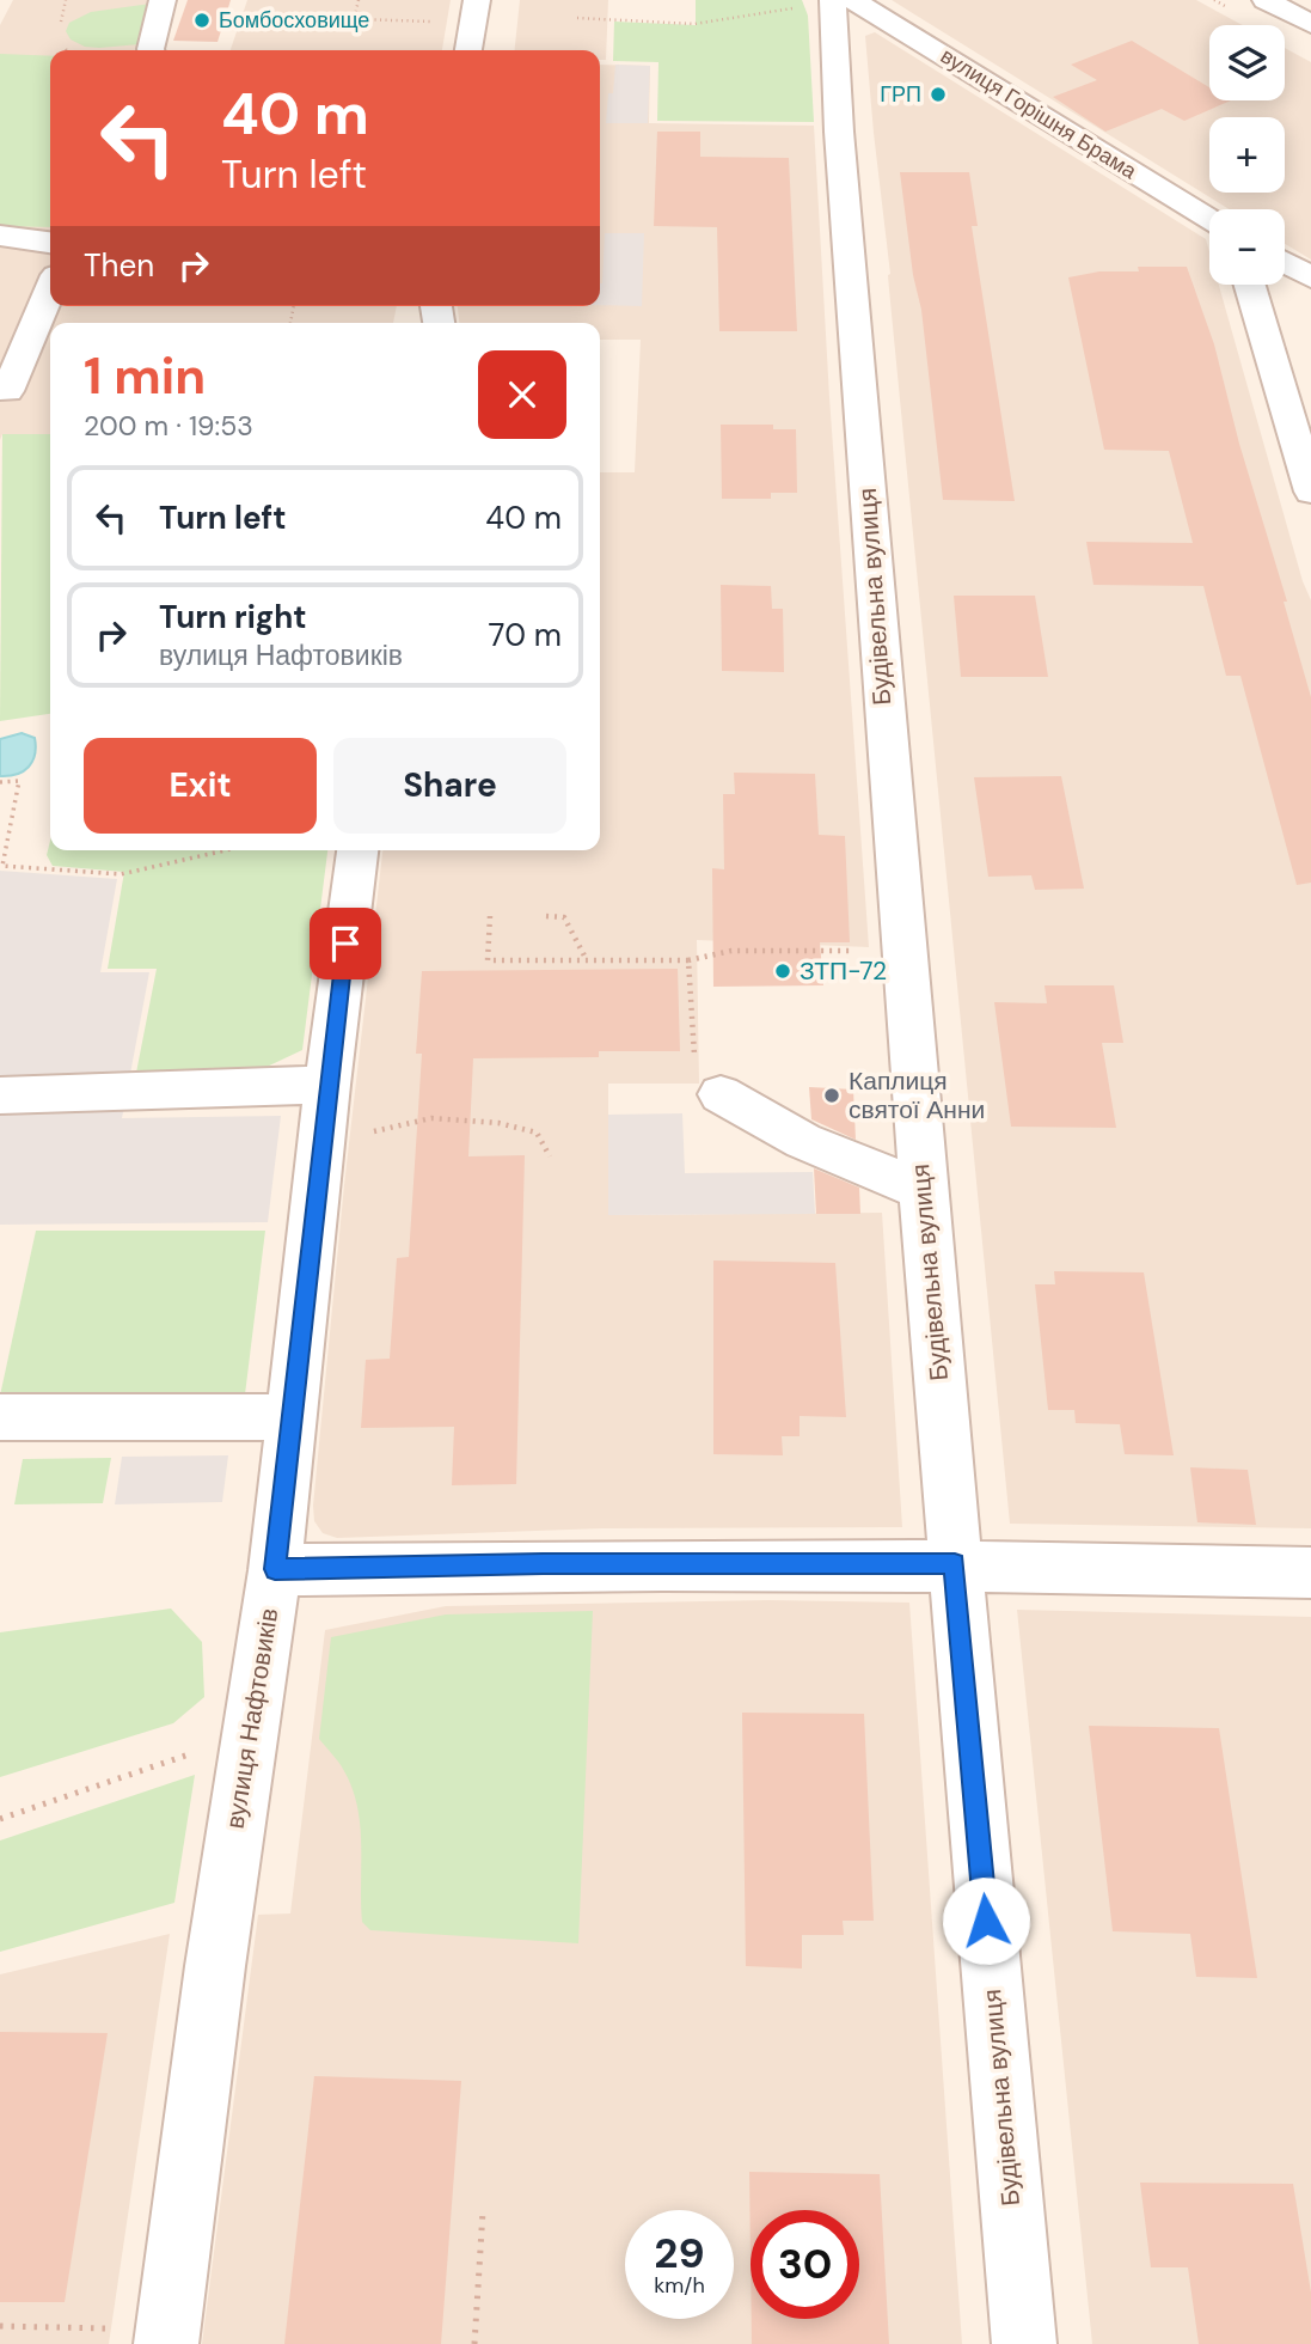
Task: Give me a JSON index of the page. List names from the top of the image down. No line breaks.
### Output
{"streets":{"street":["вулиця Горішня Брама","Будівельна вулиця","вулиця Нафтовиків"]},"crossings":[["вулиця Горішня Брама","Будівельна вулиця"]],"places":["Бомбосховище","ГРП","ЗТП-72","Каплиця святої Анни"],"page":{"map_buttons":["+","−"],"turn":["40 m","Turn left"],"then":"Then","heading":["1 min","200 m · 19:53"],"list":[{"name":"Turn left","value":"40 m"},{"name":"Turn right","note":"вулиця Нафтовиків","value":"70 m"}],"buttons":["Exit","Share"],"speed":"29 km/h","limit":"30"}}
